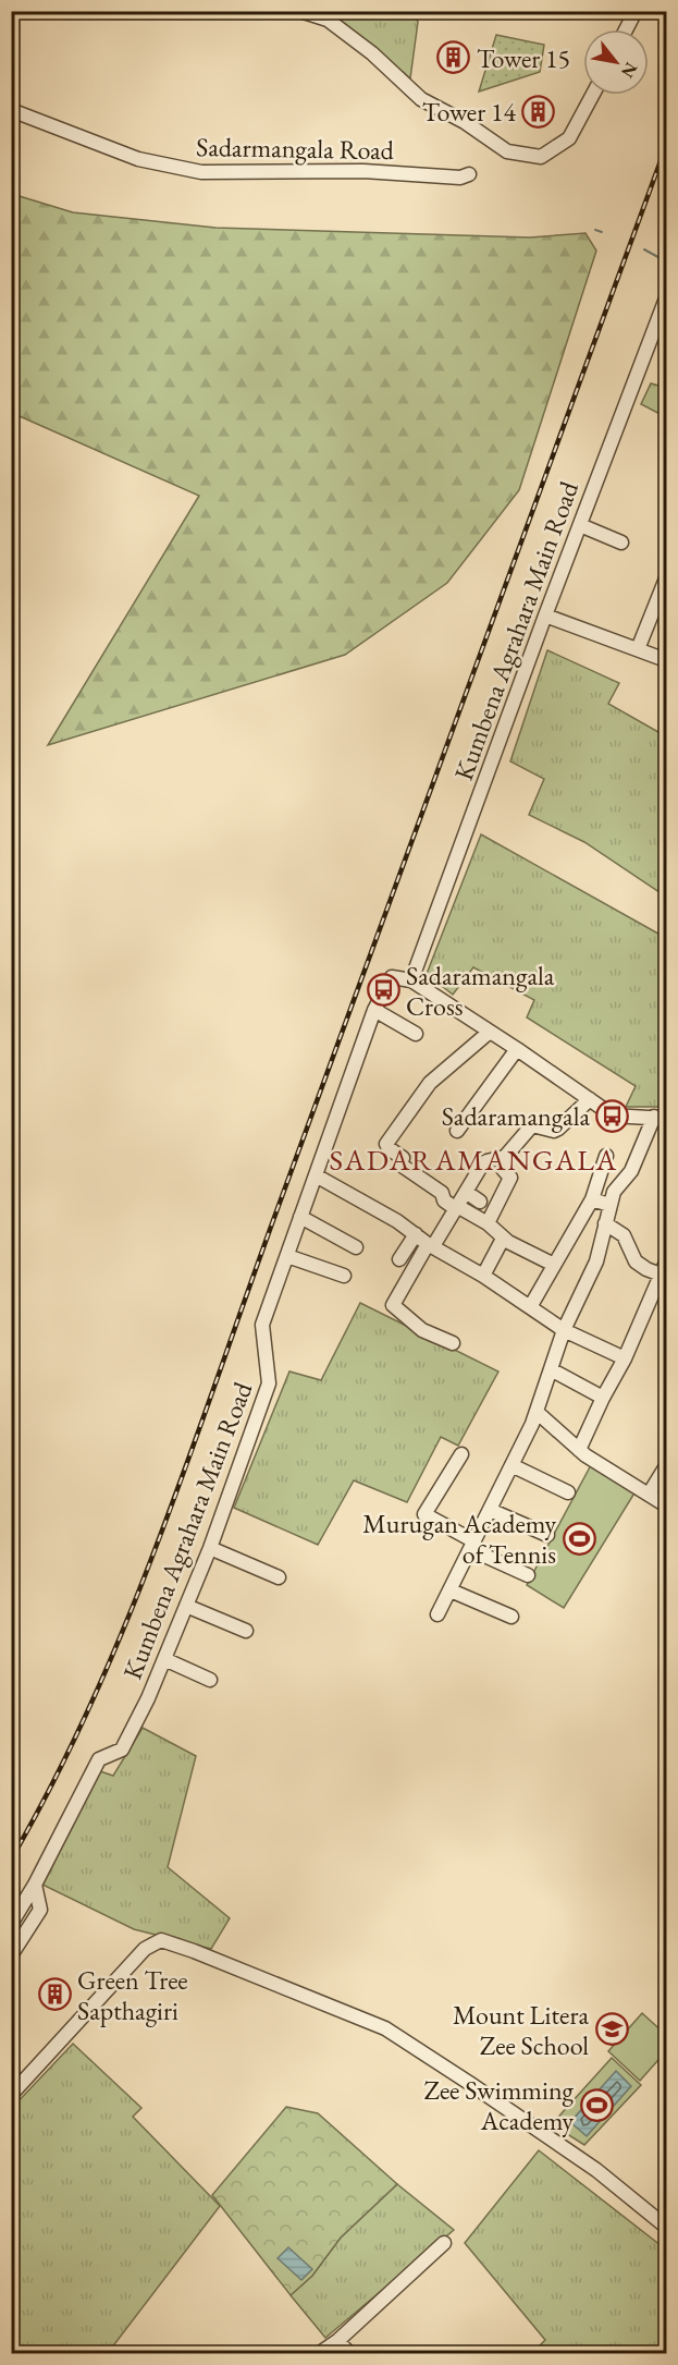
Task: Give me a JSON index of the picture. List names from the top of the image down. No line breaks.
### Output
{"streets":{"street":["Sadarmangala Road","Kumbena Agrahara Main Road"]},"districts":["SADARAMANGALA"],"places":{"building":["Tower 15","Tower 14","Green Tree Sapthagiri"],"bus stop":["Sadaramangala Cross","Sadaramangala"],"sports":["Murugan Academy of Tennis","Zee Swimming Academy"],"school or university":["Mount Litera Zee School"]},"north":"bottom right"}
